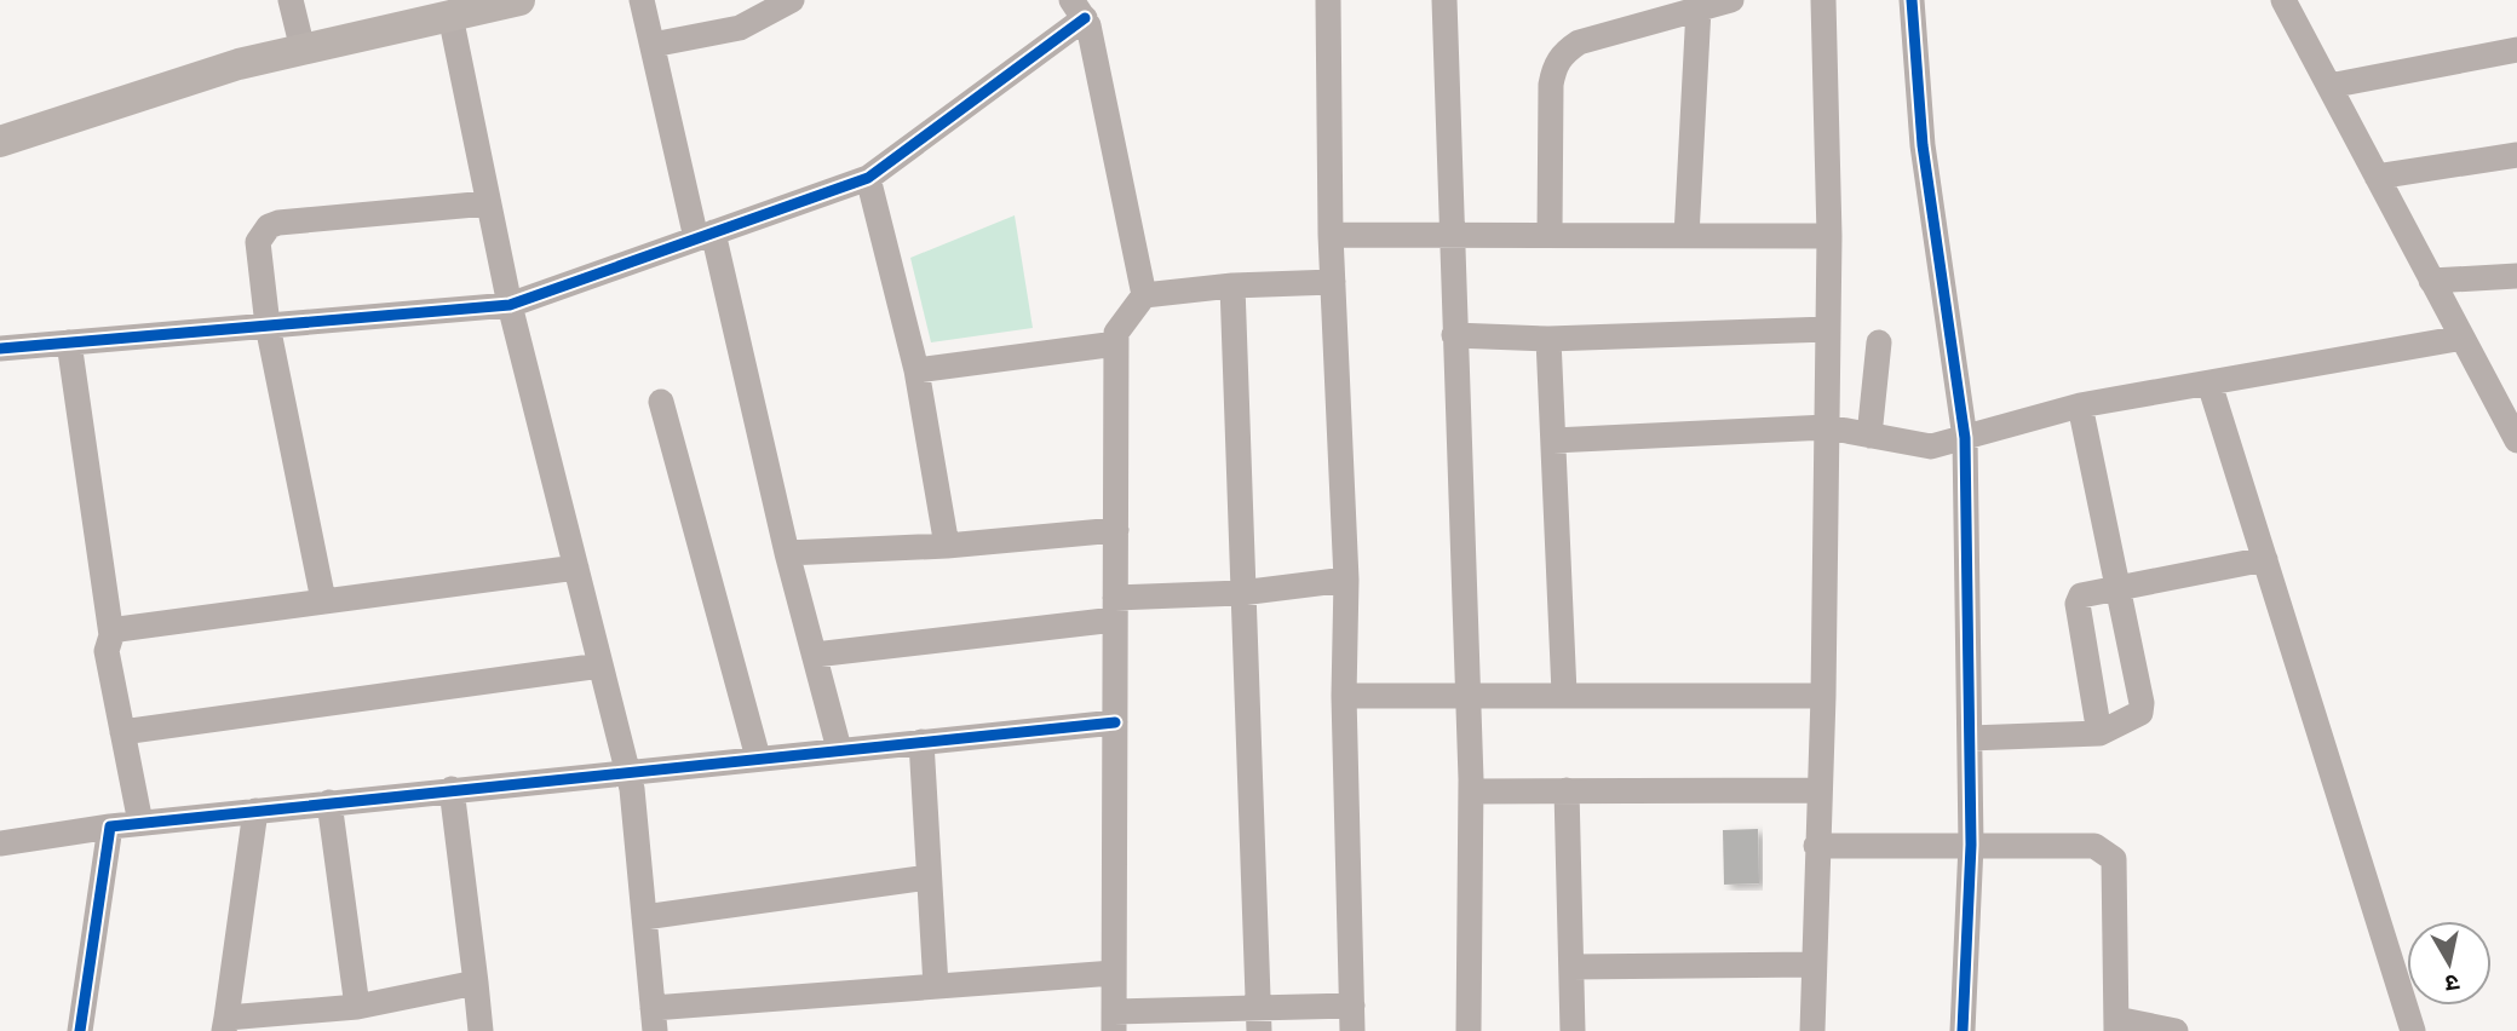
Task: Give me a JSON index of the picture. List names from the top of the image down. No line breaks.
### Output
{"north":"bottom"}
